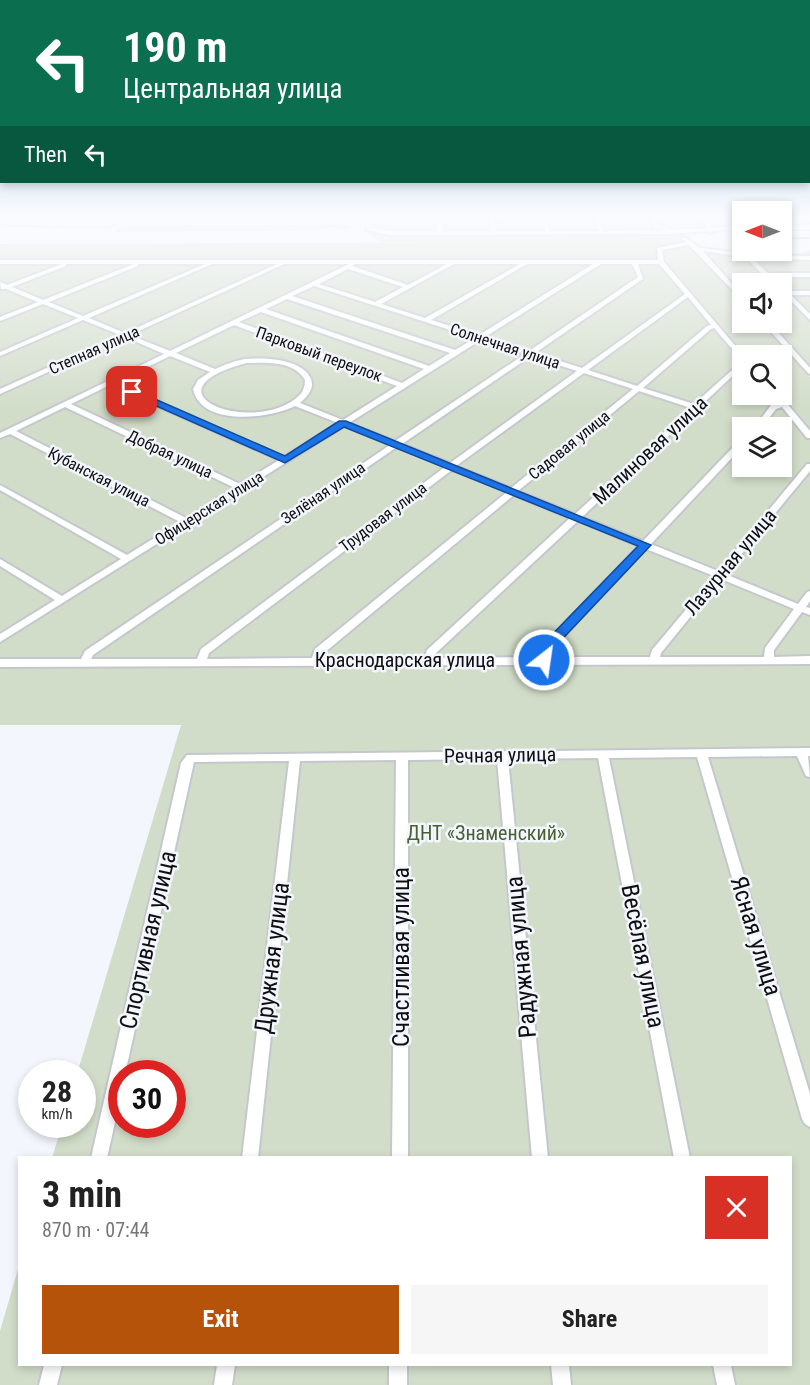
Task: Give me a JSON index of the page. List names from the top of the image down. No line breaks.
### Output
{"streets":{"street":["Солнечная улица","Степная улица","Парковый переулок","Садовая улица","Малиновая улица","Добрая улица","Кубанская улица","Зелёная улица","Офицерская улица","Трудовая улица","Лазурная улица","Краснодарская улица","Речная улица","Ясная улица","Спортивная улица","Весёлая улица","Счастливая улица","Радужная улица","Дружная улица"]},"crossings":[["Солнечная улица","Садовая улица"],["Солнечная улица","Малиновая улица"],["Солнечная улица","Зелёная улица"],["Солнечная улица","Офицерская улица"],["Солнечная улица","Трудовая улица"],["Парковый переулок","Офицерская улица"],["Садовая улица","Краснодарская улица"],["Малиновая улица","Краснодарская улица"],["Добрая улица","Офицерская улица"],["Кубанская улица","Офицерская улица"],["Зелёная улица","Краснодарская улица"],["Трудовая улица","Краснодарская улица"],["Лазурная улица","Краснодарская улица"],["Речная улица","Ясная улица"],["Речная улица","Спортивная улица"],["Речная улица","Весёлая улица"],["Речная улица","Счастливая улица"],["Речная улица","Радужная улица"],["Речная улица","Дружная улица"]],"parks":["ДНТ «Знаменский»"],"north":"left","page":{"turn":["190 m","Центральная улица"],"then":"Then","speed":"28 km/h","limit":"30","heading":["3 min","870 m · 07:44"],"buttons":["Exit","Share"]}}
